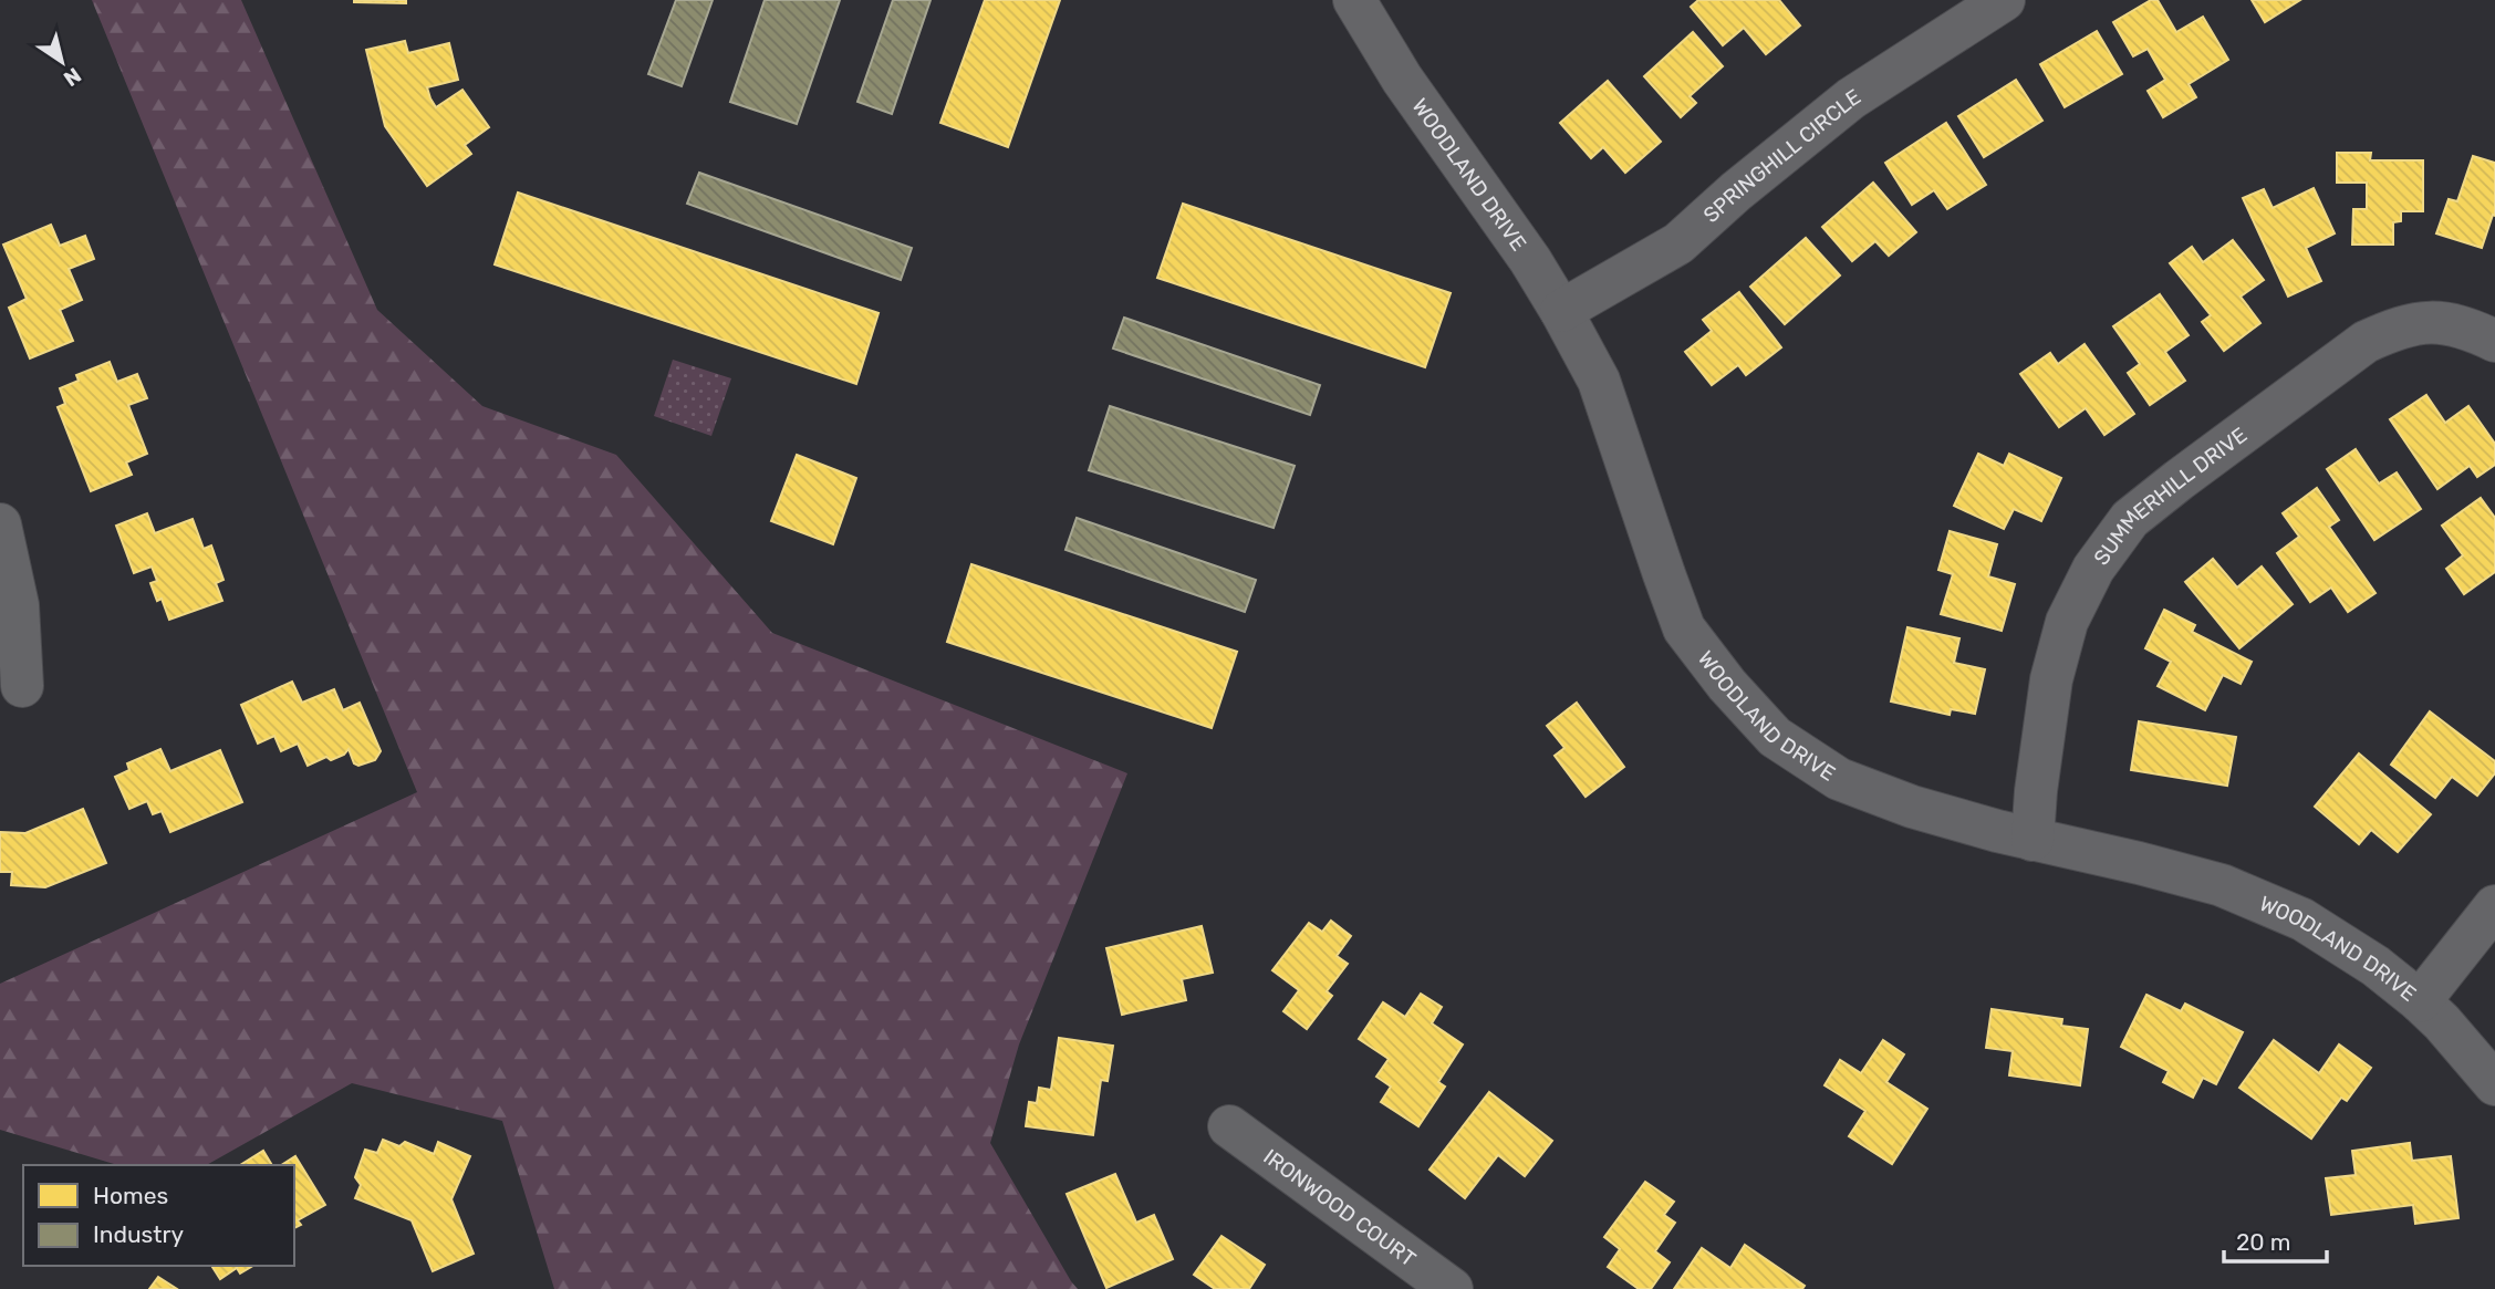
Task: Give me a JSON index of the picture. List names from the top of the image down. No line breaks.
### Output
{"streets":{"street":["SPRINGHILL CIRCLE","WOODLAND DRIVE","SUMMERHILL DRIVE","IRONWOOD COURT"]},"crossings":[["SPRINGHILL CIRCLE","WOODLAND DRIVE"],["WOODLAND DRIVE","SUMMERHILL DRIVE"]],"legend":["Homes","Industry"],"scale_bar":"20 m","north":"bottom right"}
